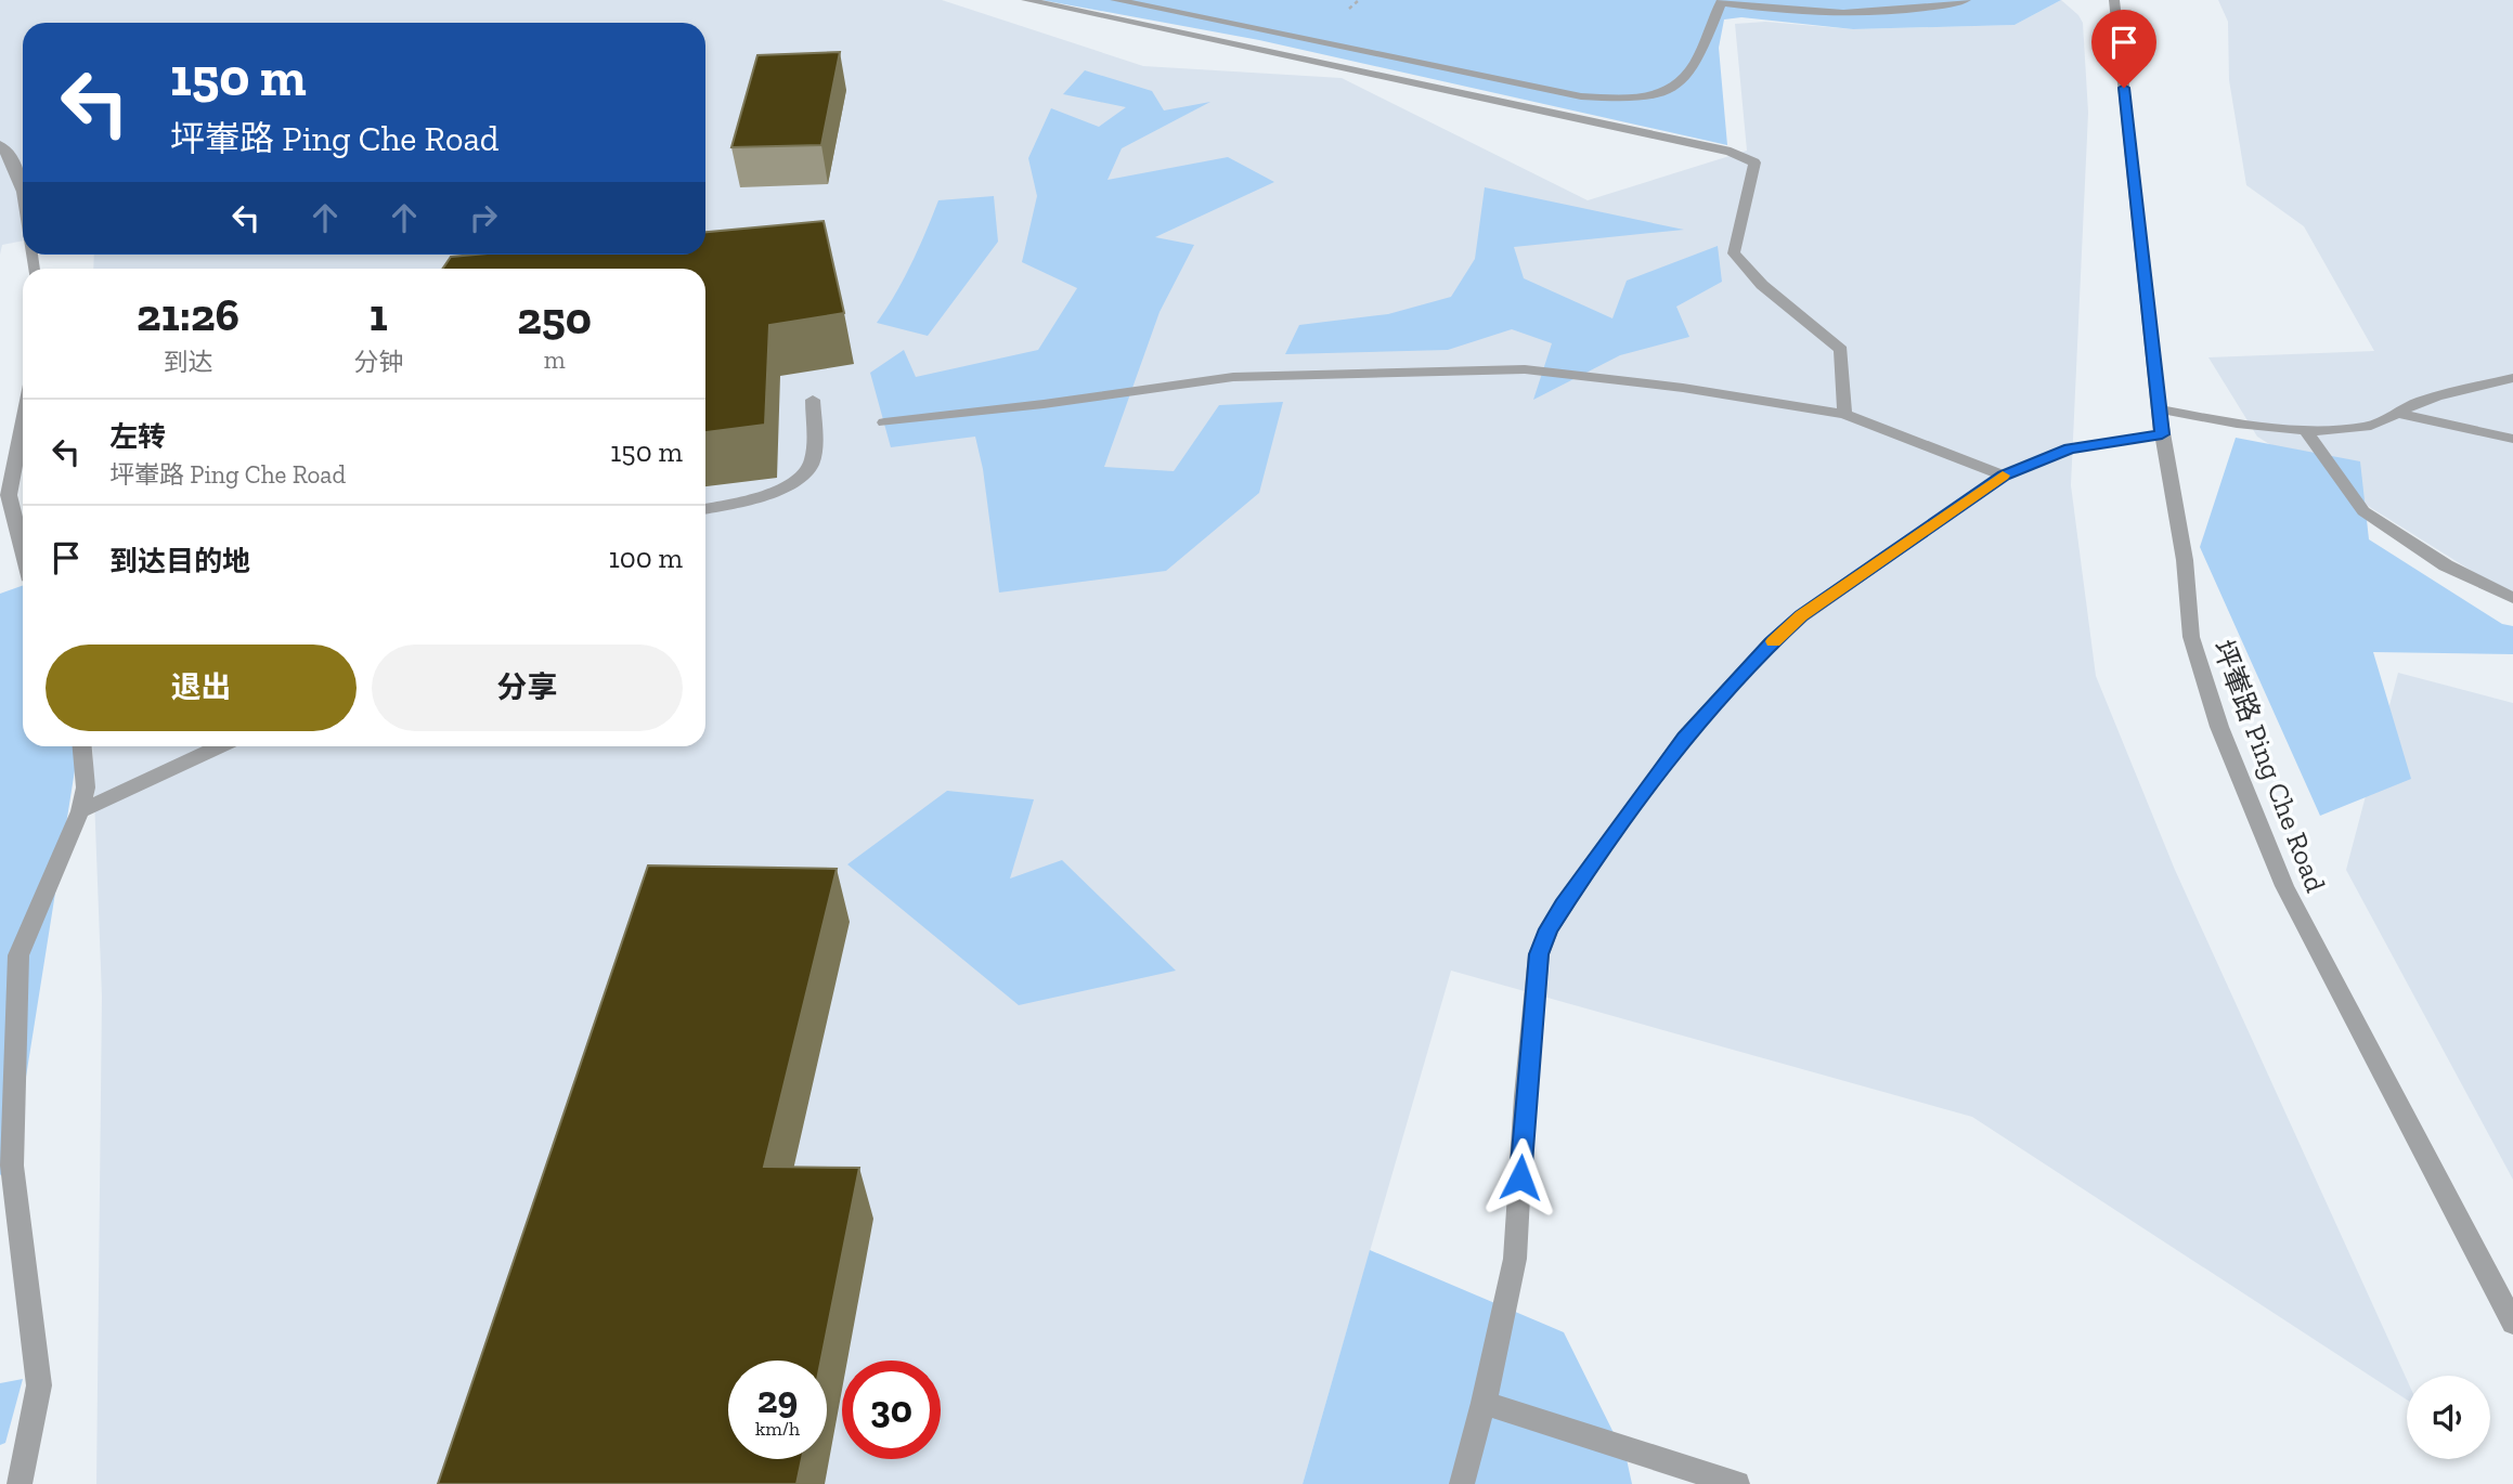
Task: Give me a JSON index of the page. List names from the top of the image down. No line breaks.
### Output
{"streets":{"street":["坪輋路 Ping Che Road"]},"page":{"turn":["150 m","坪輋路 Ping Che Road"],"eta":["21:26","到达","1","分钟","250","m"],"list":[{"name":"左转","note":"坪輋路 Ping Che Road","value":"150 m"},{"name":"到达目的地","value":"100 m"}],"buttons":["退出","分享"],"speed":"29 km/h","limit":"30"}}
